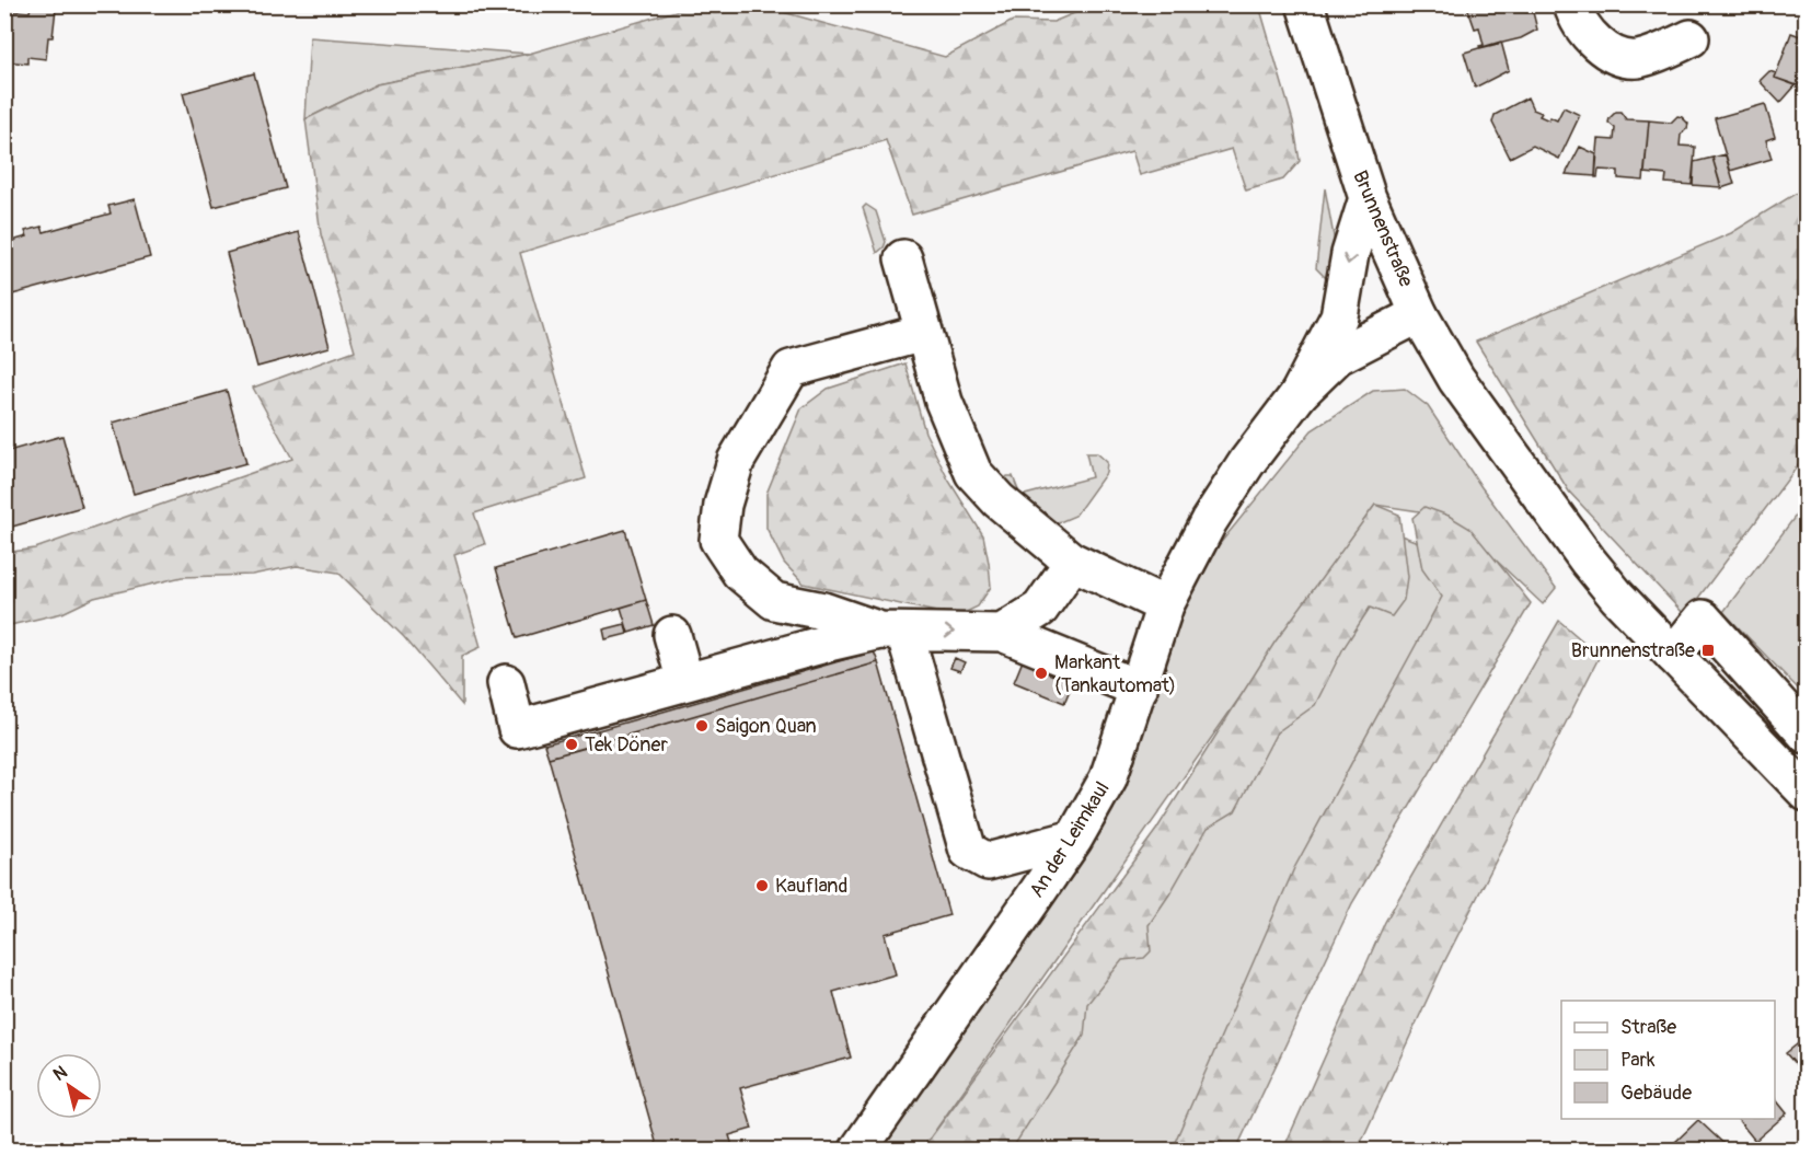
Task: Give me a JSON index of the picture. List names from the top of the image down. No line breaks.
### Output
{"streets":{"street":["Brunnenstraße","An der Leimkaul"]},"crossings":[["Brunnenstraße","An der Leimkaul"]],"places":{"transit":["Brunnenstraße"],"other":["Markant (Tankautomat)","Saigon Quan","Tek Döner","Kaufland"]},"legend":["Straße","Park","Gebäude"],"north":"top left"}
